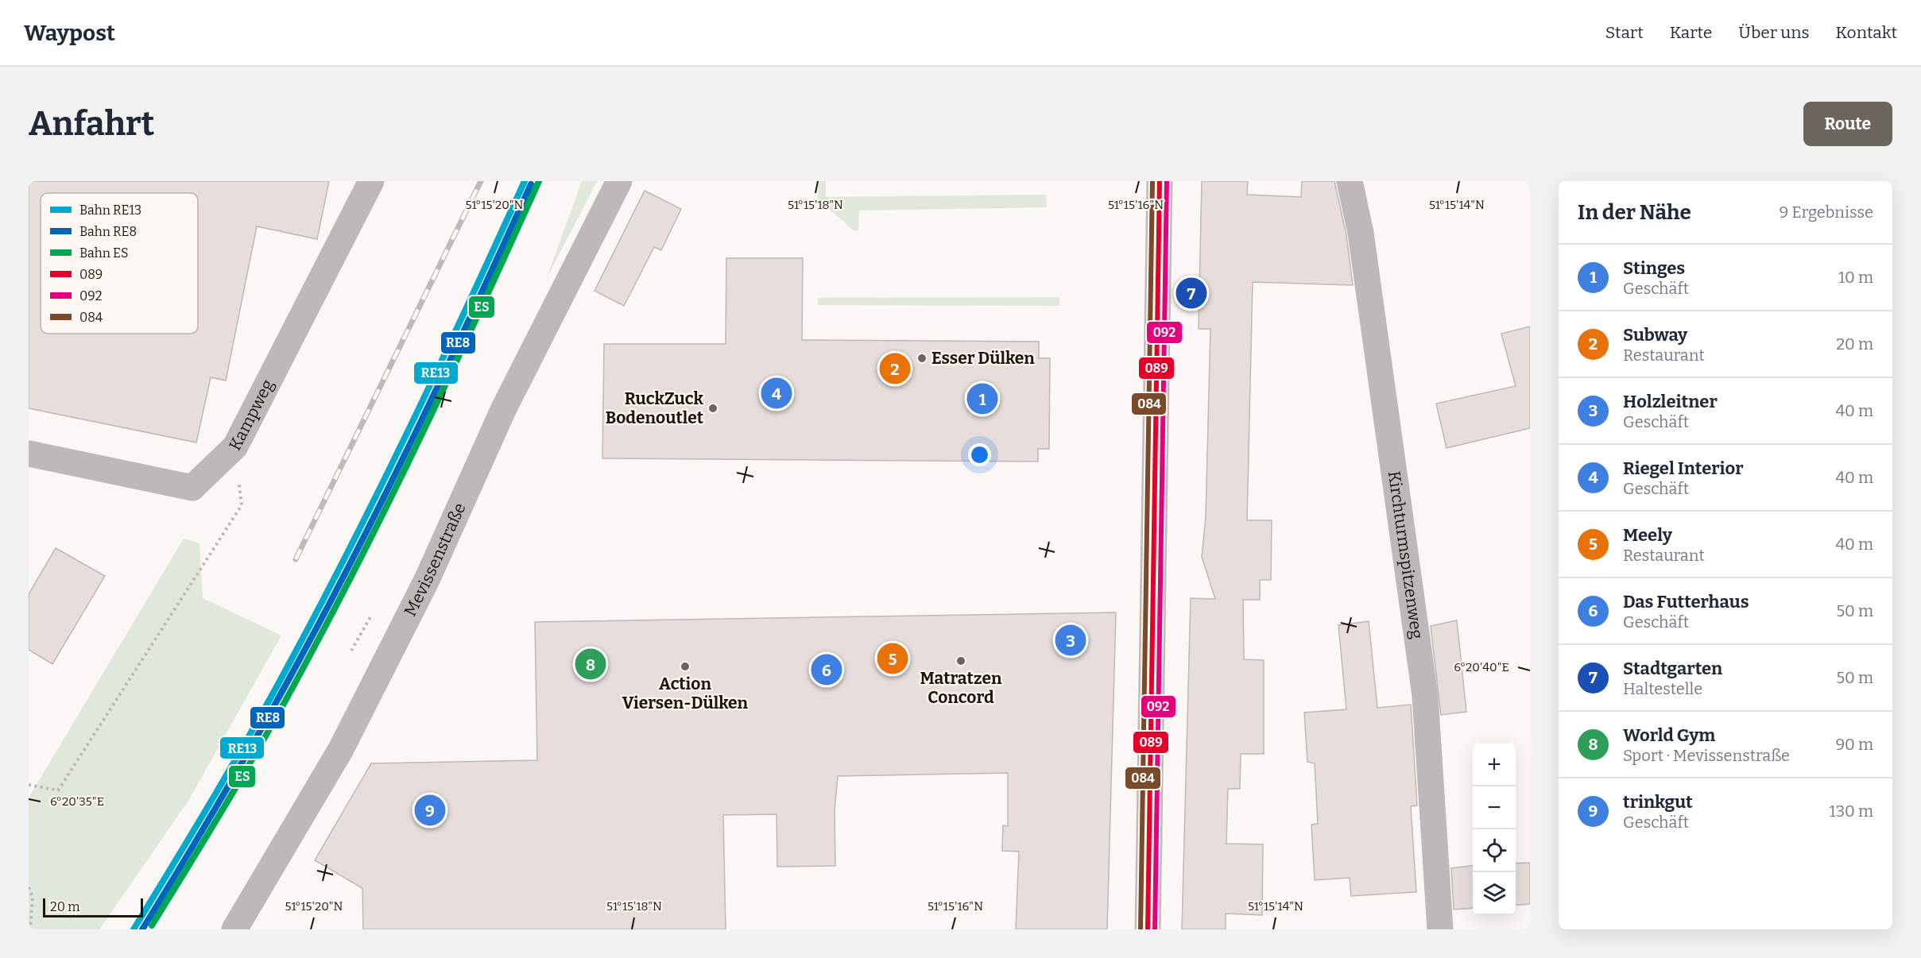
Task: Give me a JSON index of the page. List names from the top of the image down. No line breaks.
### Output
{"streets":{"street":["Kampweg","Kirchturmspitzenweg","Mevissenstraße"]},"places":["Esser Dülken","RuckZuck Bodenoutlet","Matratzen Concord","Action Viersen-Dülken"],"lines":["rail line RE13","rail line ES","transit line 089","transit line 092","transit line 084","rail line RE8"],"legend":["Bahn RE13","Bahn RE8","Bahn ES","089","092","084"],"scale_bar":"20 m","page":{"header":"Waypost","nav":["Start","Karte","Über uns","Kontakt"],"buttons":"Route","title":"Anfahrt","heading":["In der Nähe","9 Ergebnisse"],"list":[{"mark":"1","name":"Stinges","note":"Geschäft","value":"10 m"},{"mark":"2","name":"Subway","note":"Restaurant","value":"20 m"},{"mark":"3","name":"Holzleitner","note":"Geschäft","value":"40 m"},{"mark":"4","name":"Riegel Interior","note":"Geschäft","value":"40 m"},{"mark":"5","name":"Meely","note":"Restaurant","value":"40 m"},{"mark":"6","name":"Das Futterhaus","note":"Geschäft","value":"50 m"},{"mark":"7","name":"Stadtgarten","note":"Haltestelle","value":"50 m"},{"mark":"8","name":"World Gym","note":"Sport · Mevissenstraße","value":"90 m"},{"mark":"9","name":"trinkgut","note":"Geschäft","value":"130 m"}],"pins":["7","2","4","1","3","5","8","6","9"],"map_buttons":["+","−"],"scale":"20 m"},"coordinates":["51°15'20\"N","51°15'18\"N","51°15'16\"N","51°15'14\"N","6°20'40\"E","6°20'35\"E"]}
